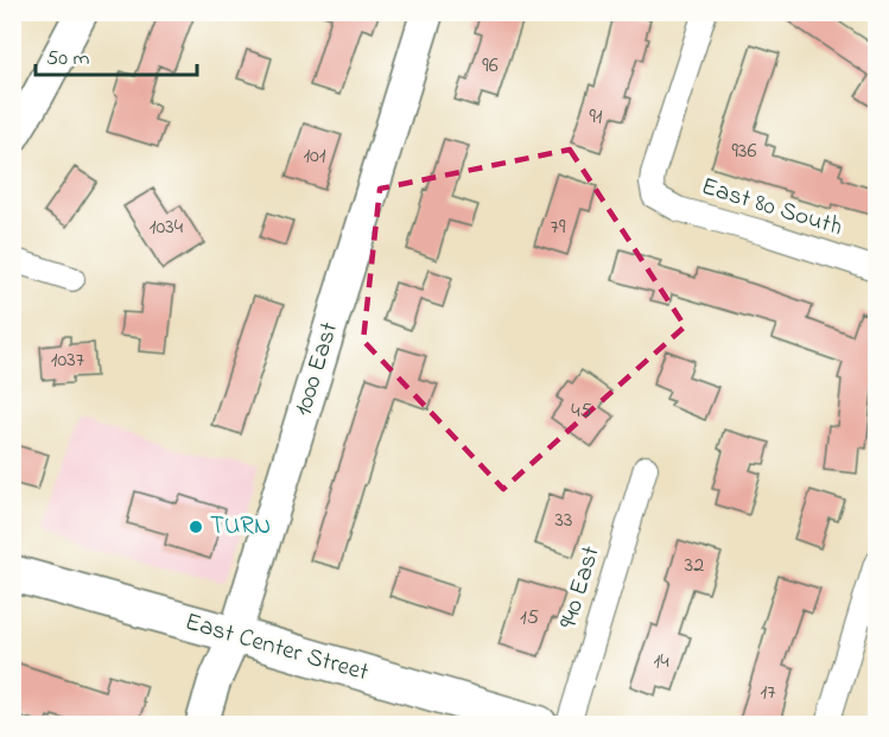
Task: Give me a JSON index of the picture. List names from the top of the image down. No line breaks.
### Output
{"streets":{"main road":["East Center Street"],"street":["East 80 South","1000 East","940 East"]},"crossings":[["1000 East","East Center Street"]],"places":["TURN"],"house_numbers":["96","91","936","101","1034","79","1037","45","33","32","15","14","17"],"scale_bar":"50 m"}
